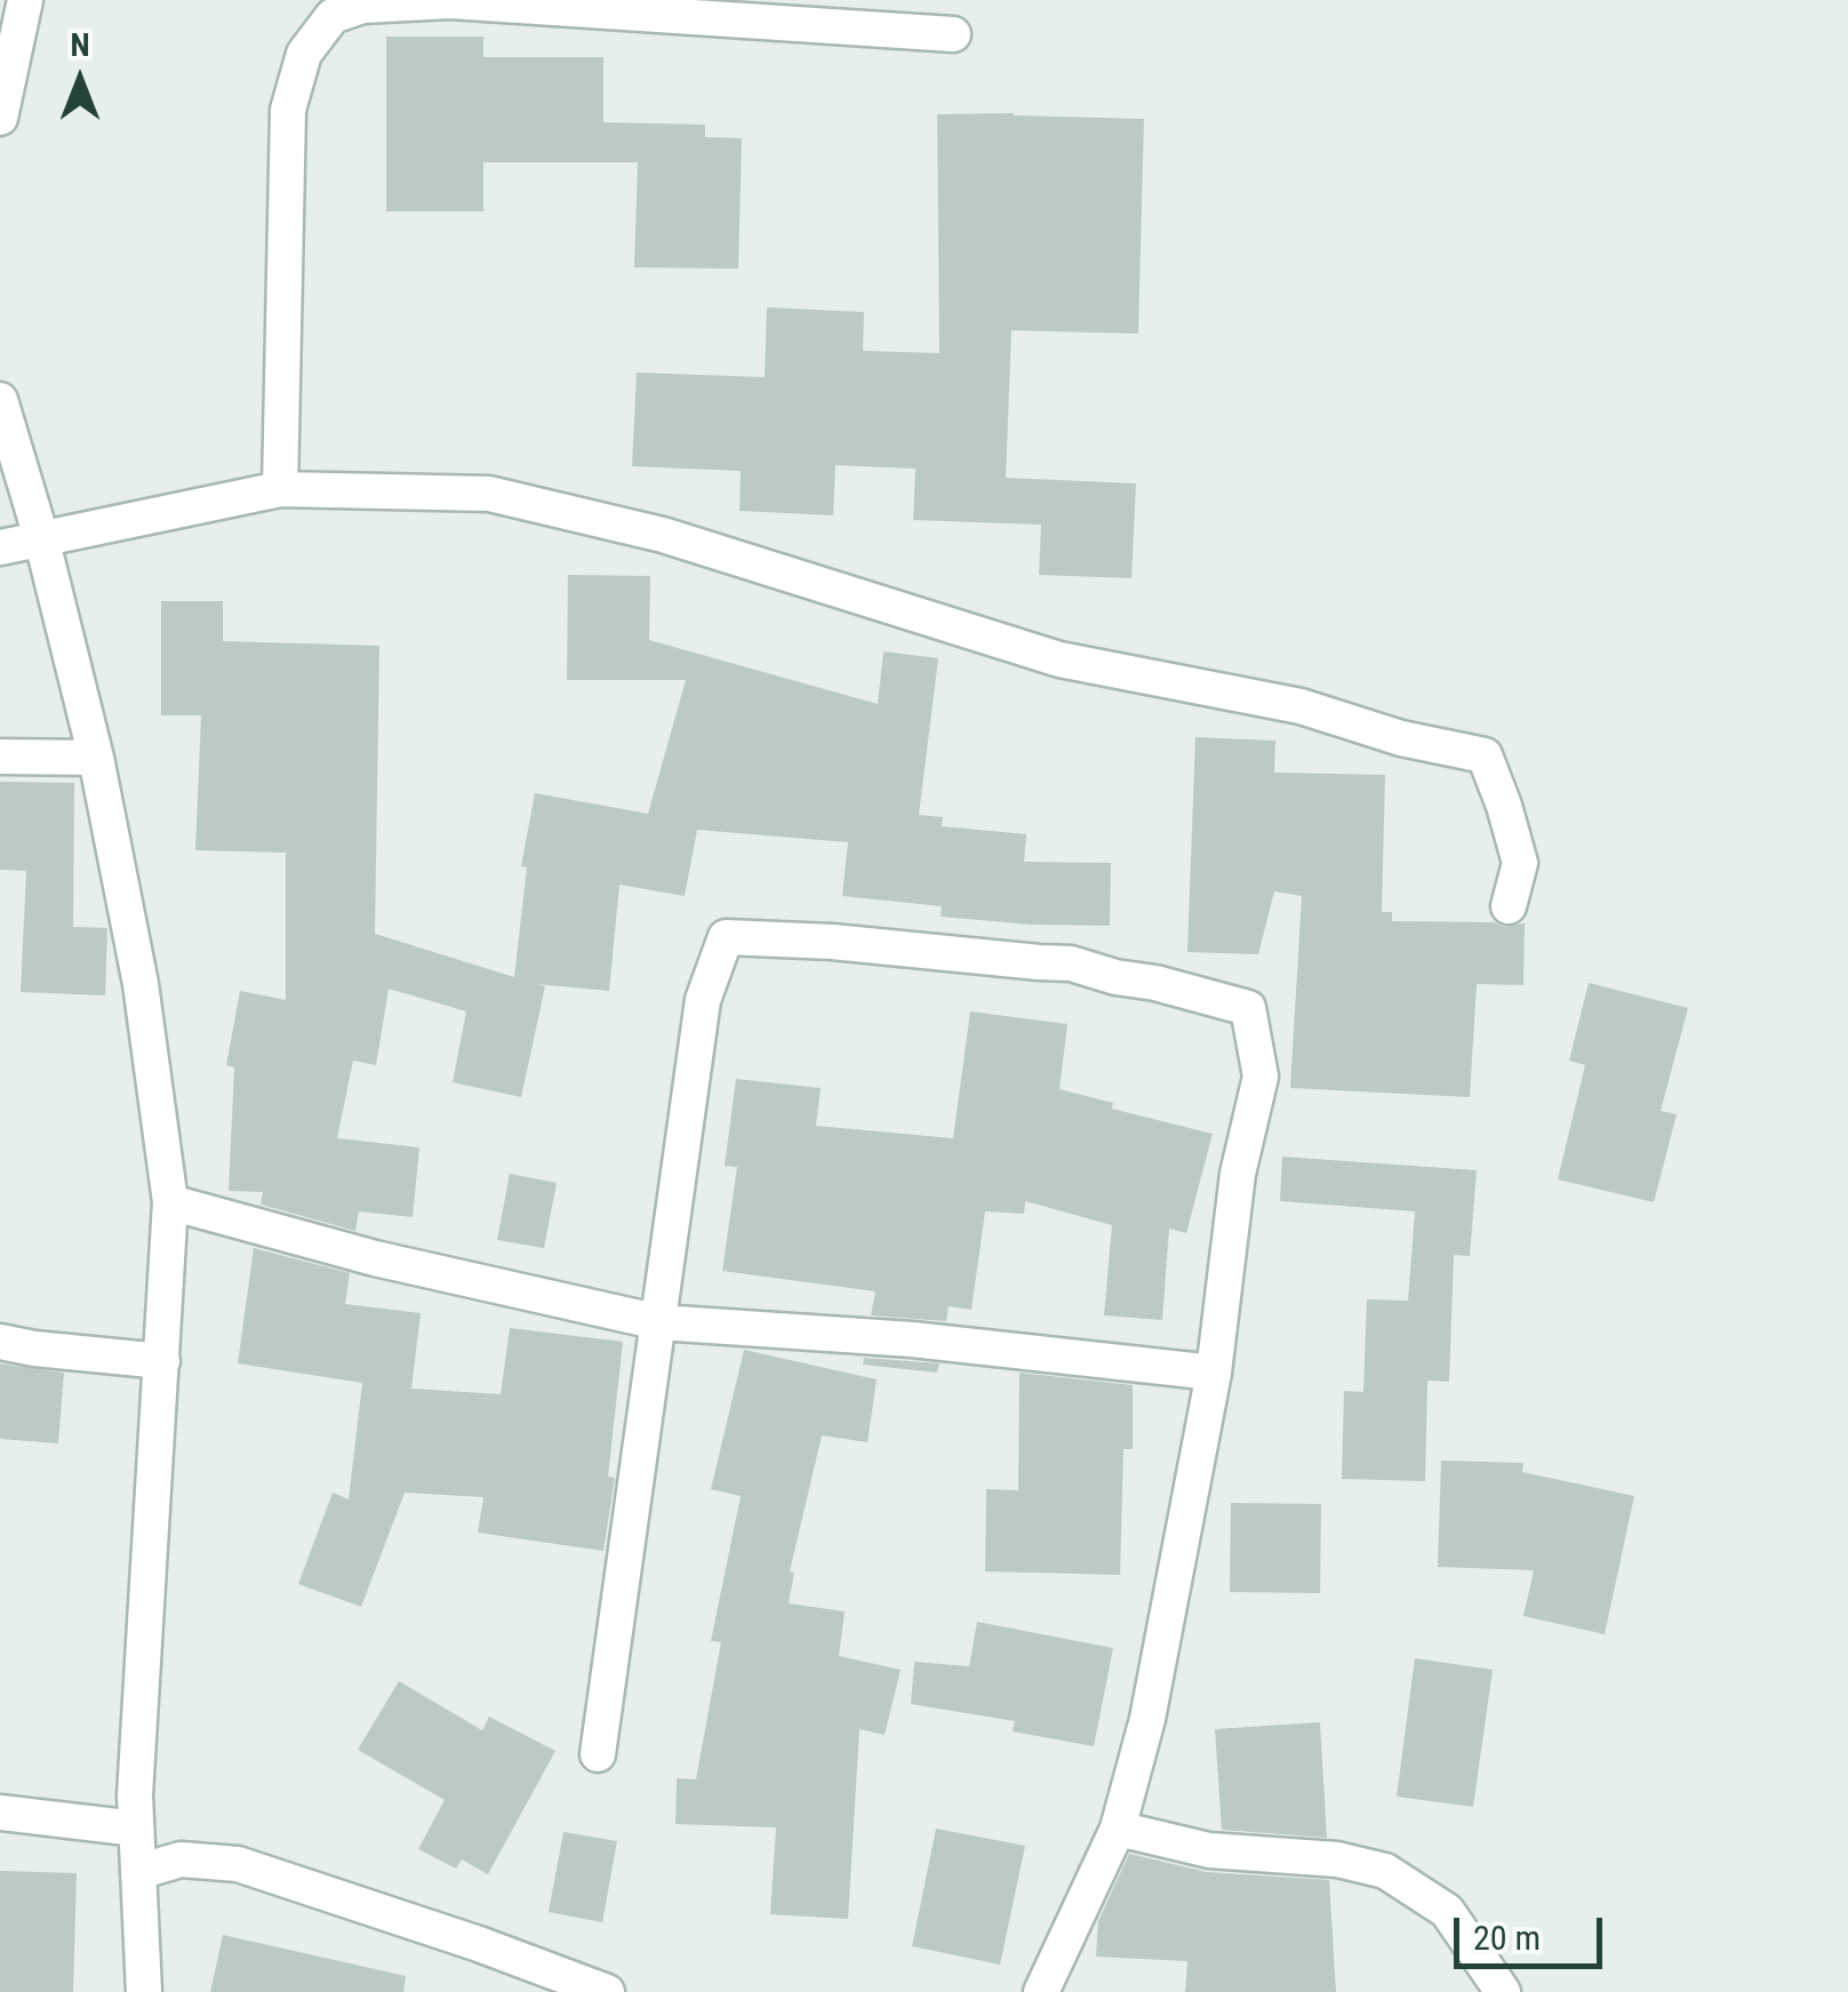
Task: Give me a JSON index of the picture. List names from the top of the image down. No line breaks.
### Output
{"scale_bar":"20 m","north":"top"}
